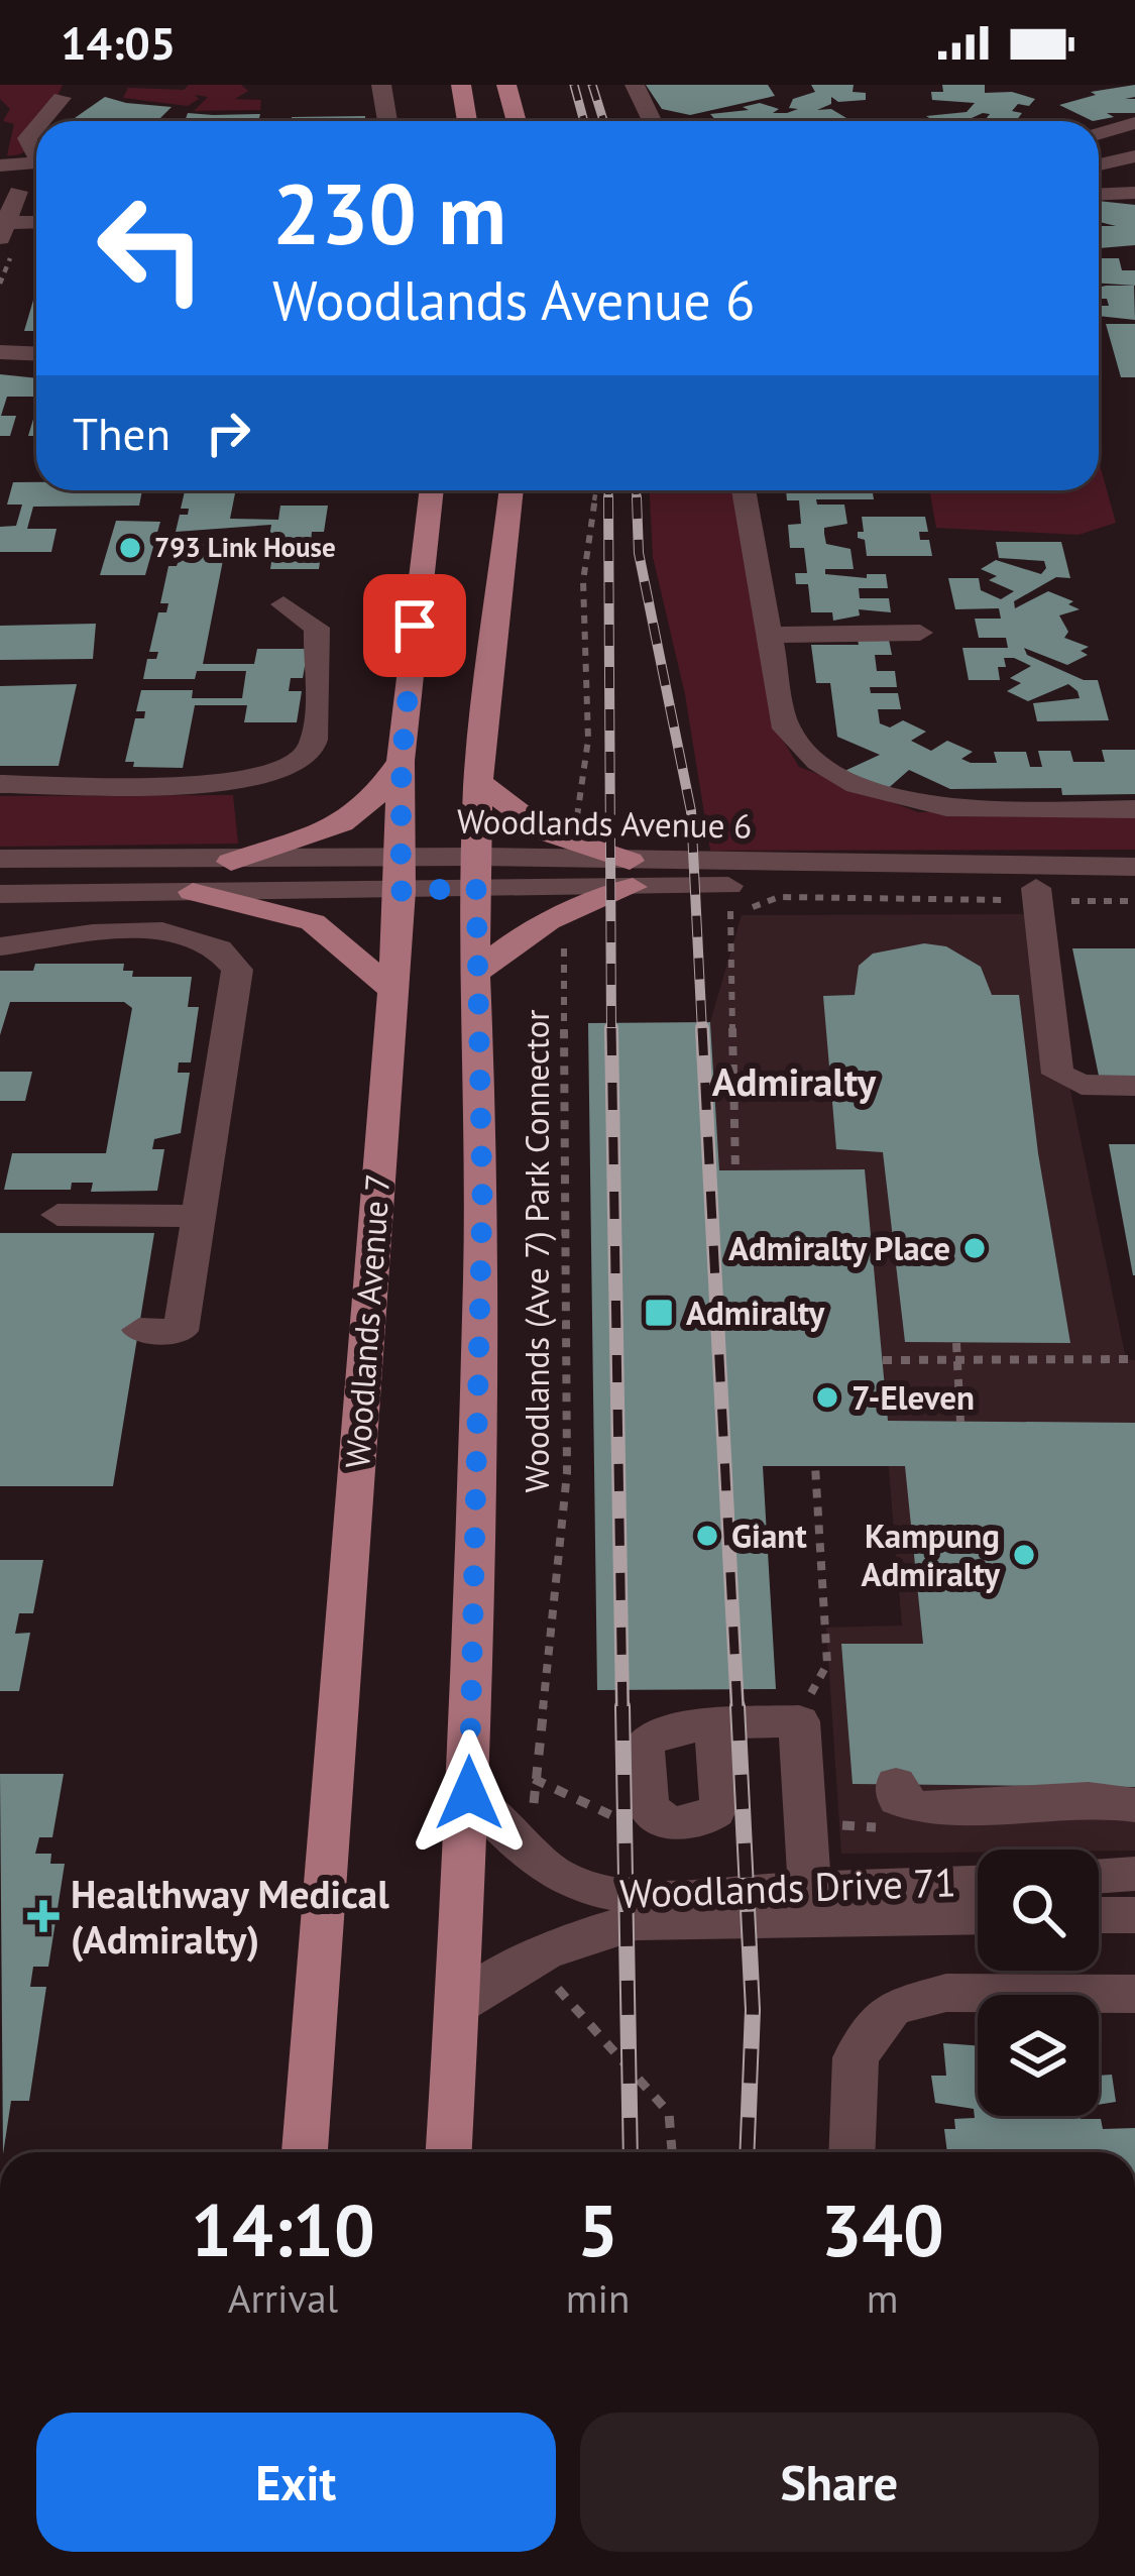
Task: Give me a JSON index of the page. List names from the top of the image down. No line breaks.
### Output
{"streets":{"main road":["Woodlands Avenue 7"],"street":["Woodlands Avenue 6","Woodlands Drive 71"],"path":["Woodlands (Ave 7) Park Connector"]},"crossings":[["Woodlands Avenue 6","Woodlands Avenue 7"]],"districts":["Admiralty"],"places":{"other":["793 Link House","Admiralty Place","7-Eleven","Giant","Kampung Admiralty"],"transit":["Admiralty"],"health":["Healthway Medical (Admiralty)"]},"page":{"status":"14:05","turn":["230 m","Woodlands Avenue 6"],"then":"Then","eta":["14:10","Arrival","5","min","340","m"],"buttons":["Exit","Share"]}}
